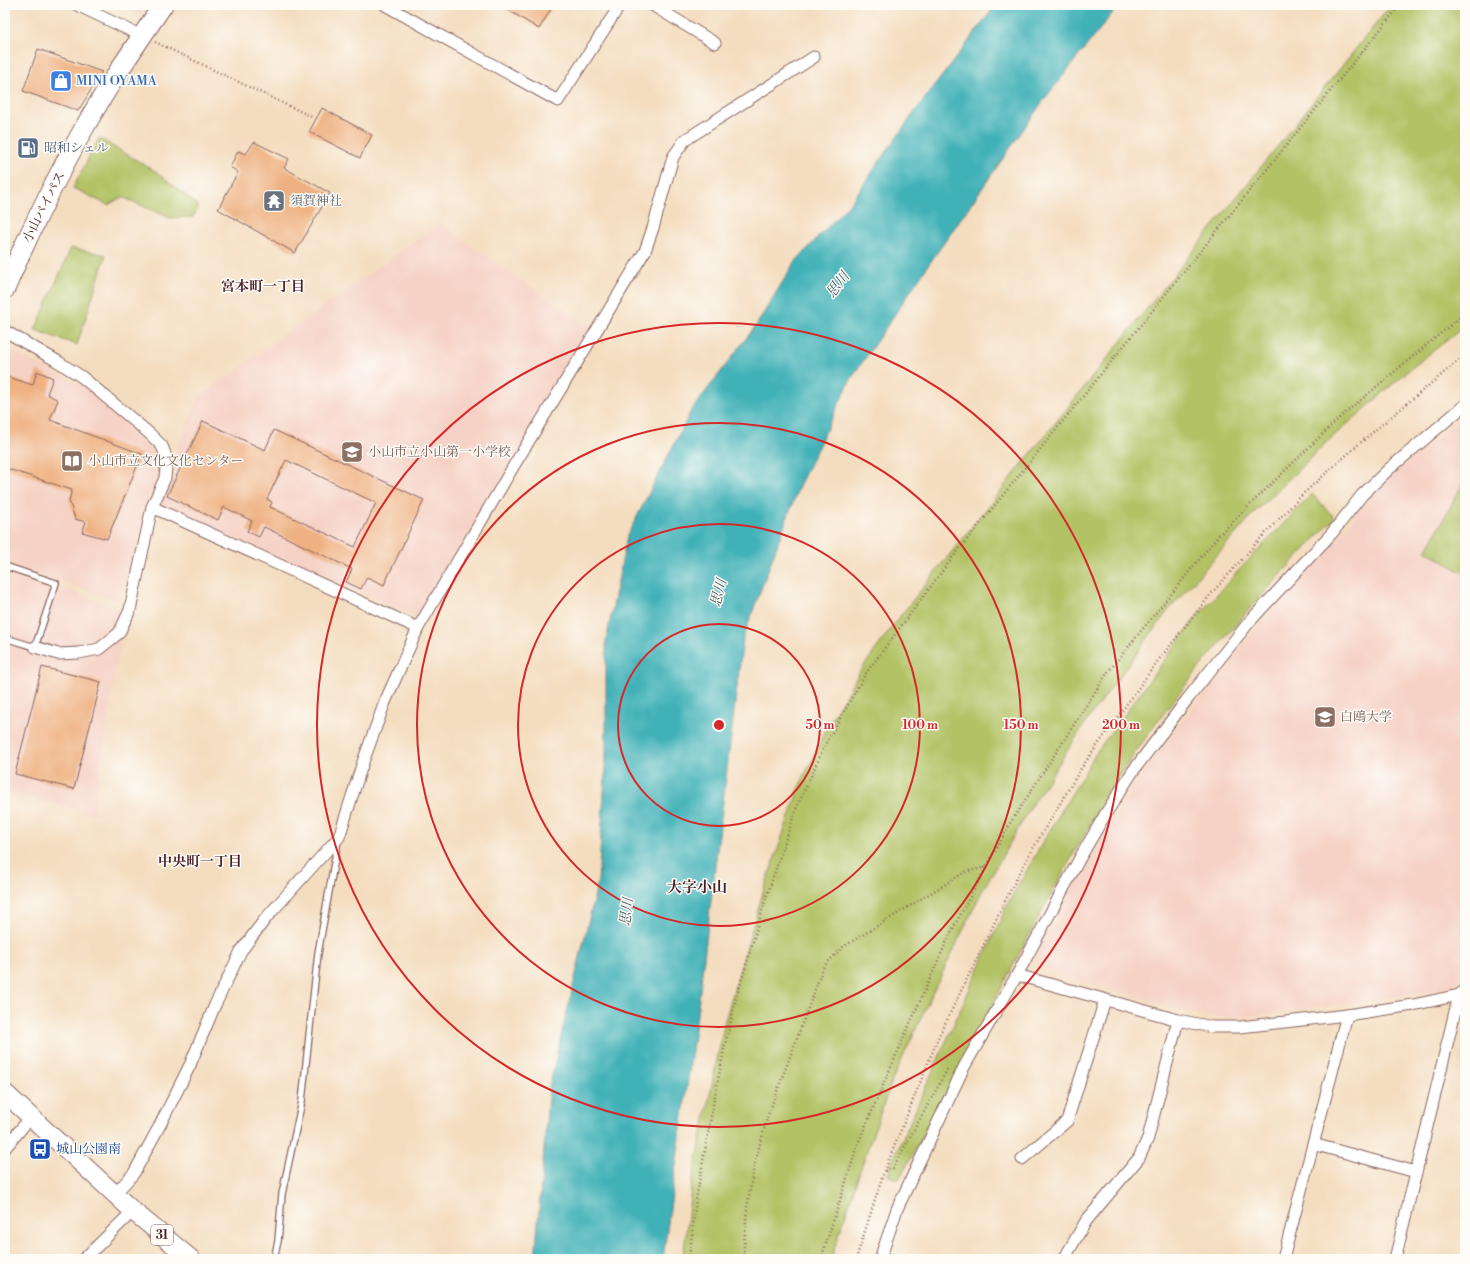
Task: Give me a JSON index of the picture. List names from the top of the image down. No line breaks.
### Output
{"streets":{"highway":["小山バイパス"],"main road":["31"]},"districts":["宮本町一丁目","中央町一丁目","大字小山"],"water":["思川"],"places":{"shop":["MINI OYAMA"],"fuel station":["昭和シェル"],"temple":["須賀神社"],"school or university":["小山市立小山第一小学校","白鴎大学"],"library":["小山市立文化文化センター"],"bus stop":["城山公園南"]},"rings":["50 m","100 m","150 m","200 m"]}
